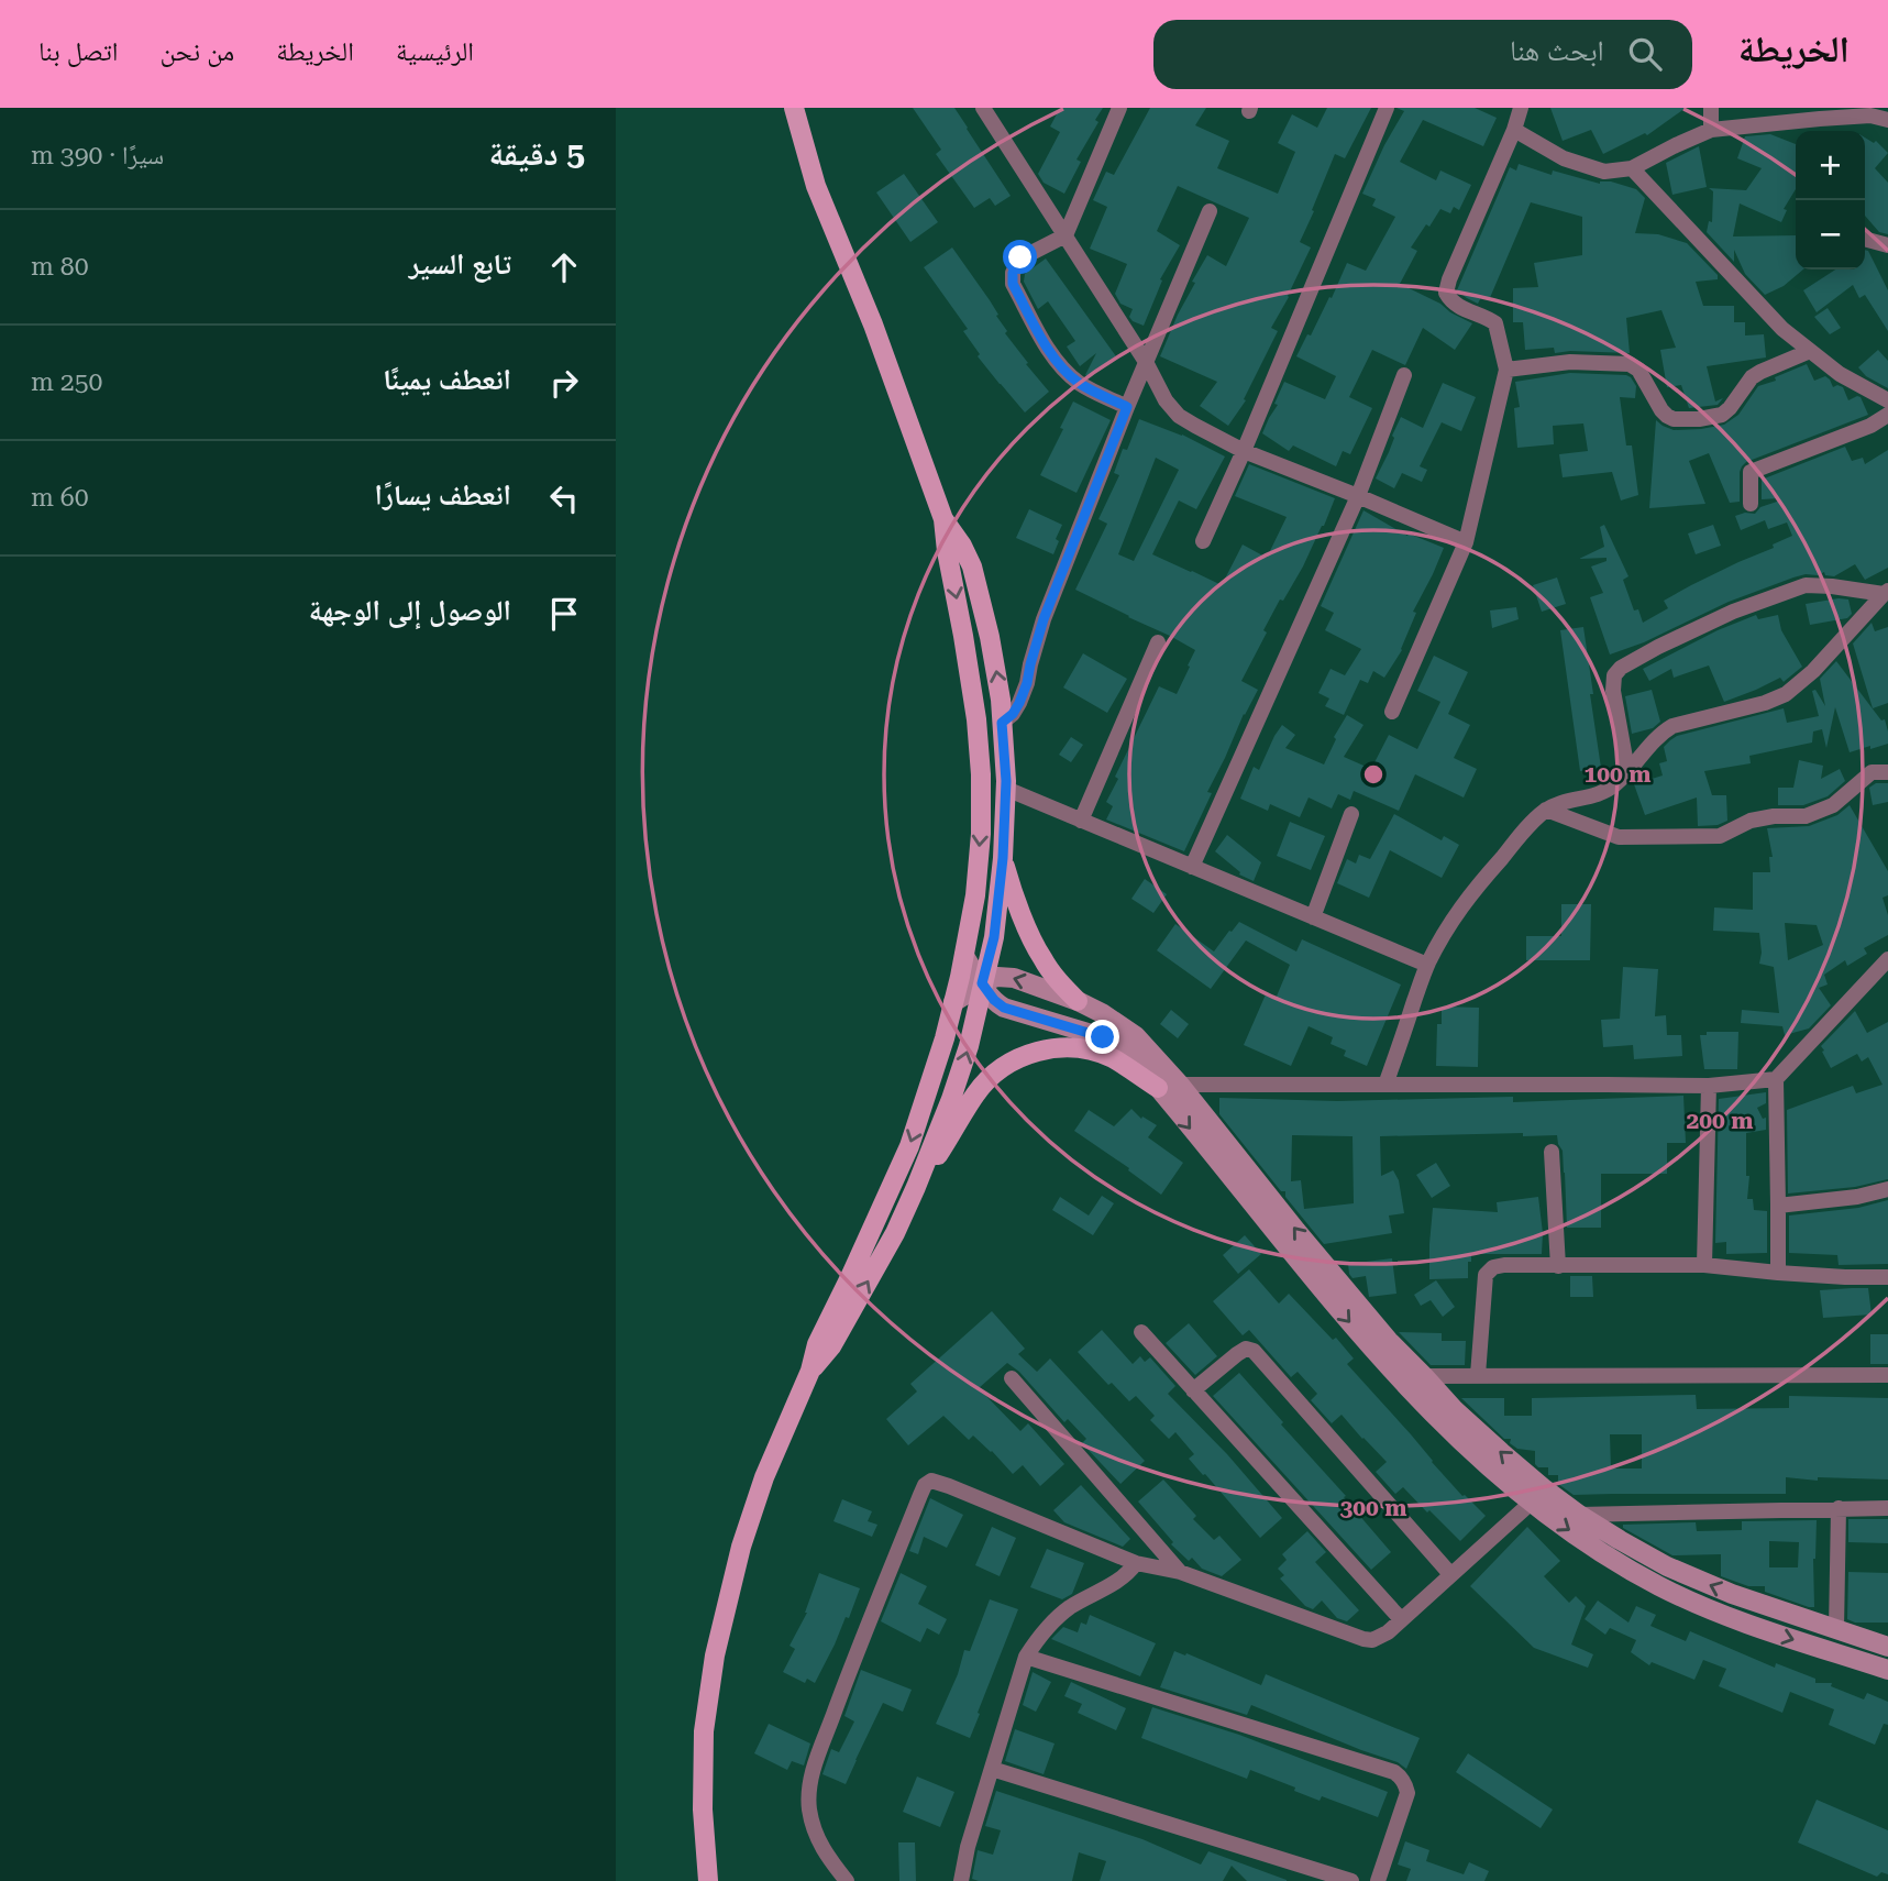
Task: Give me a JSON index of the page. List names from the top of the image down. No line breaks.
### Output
{"page":{"header":"الخريطة","search":"ابحث هنا","nav":["الرئيسية","الخريطة","من نحن","اتصل بنا"],"heading":["5 دقيقة","سيرًا · 390 m"],"map_buttons":["+","−"],"list":[["تابع السير","80 m"],["انعطف يمينًا","250 m"],["انعطف يسارًا","60 m"],"الوصول إلى الوجهة"]},"rings":["100 m","200 m","300 m"]}
